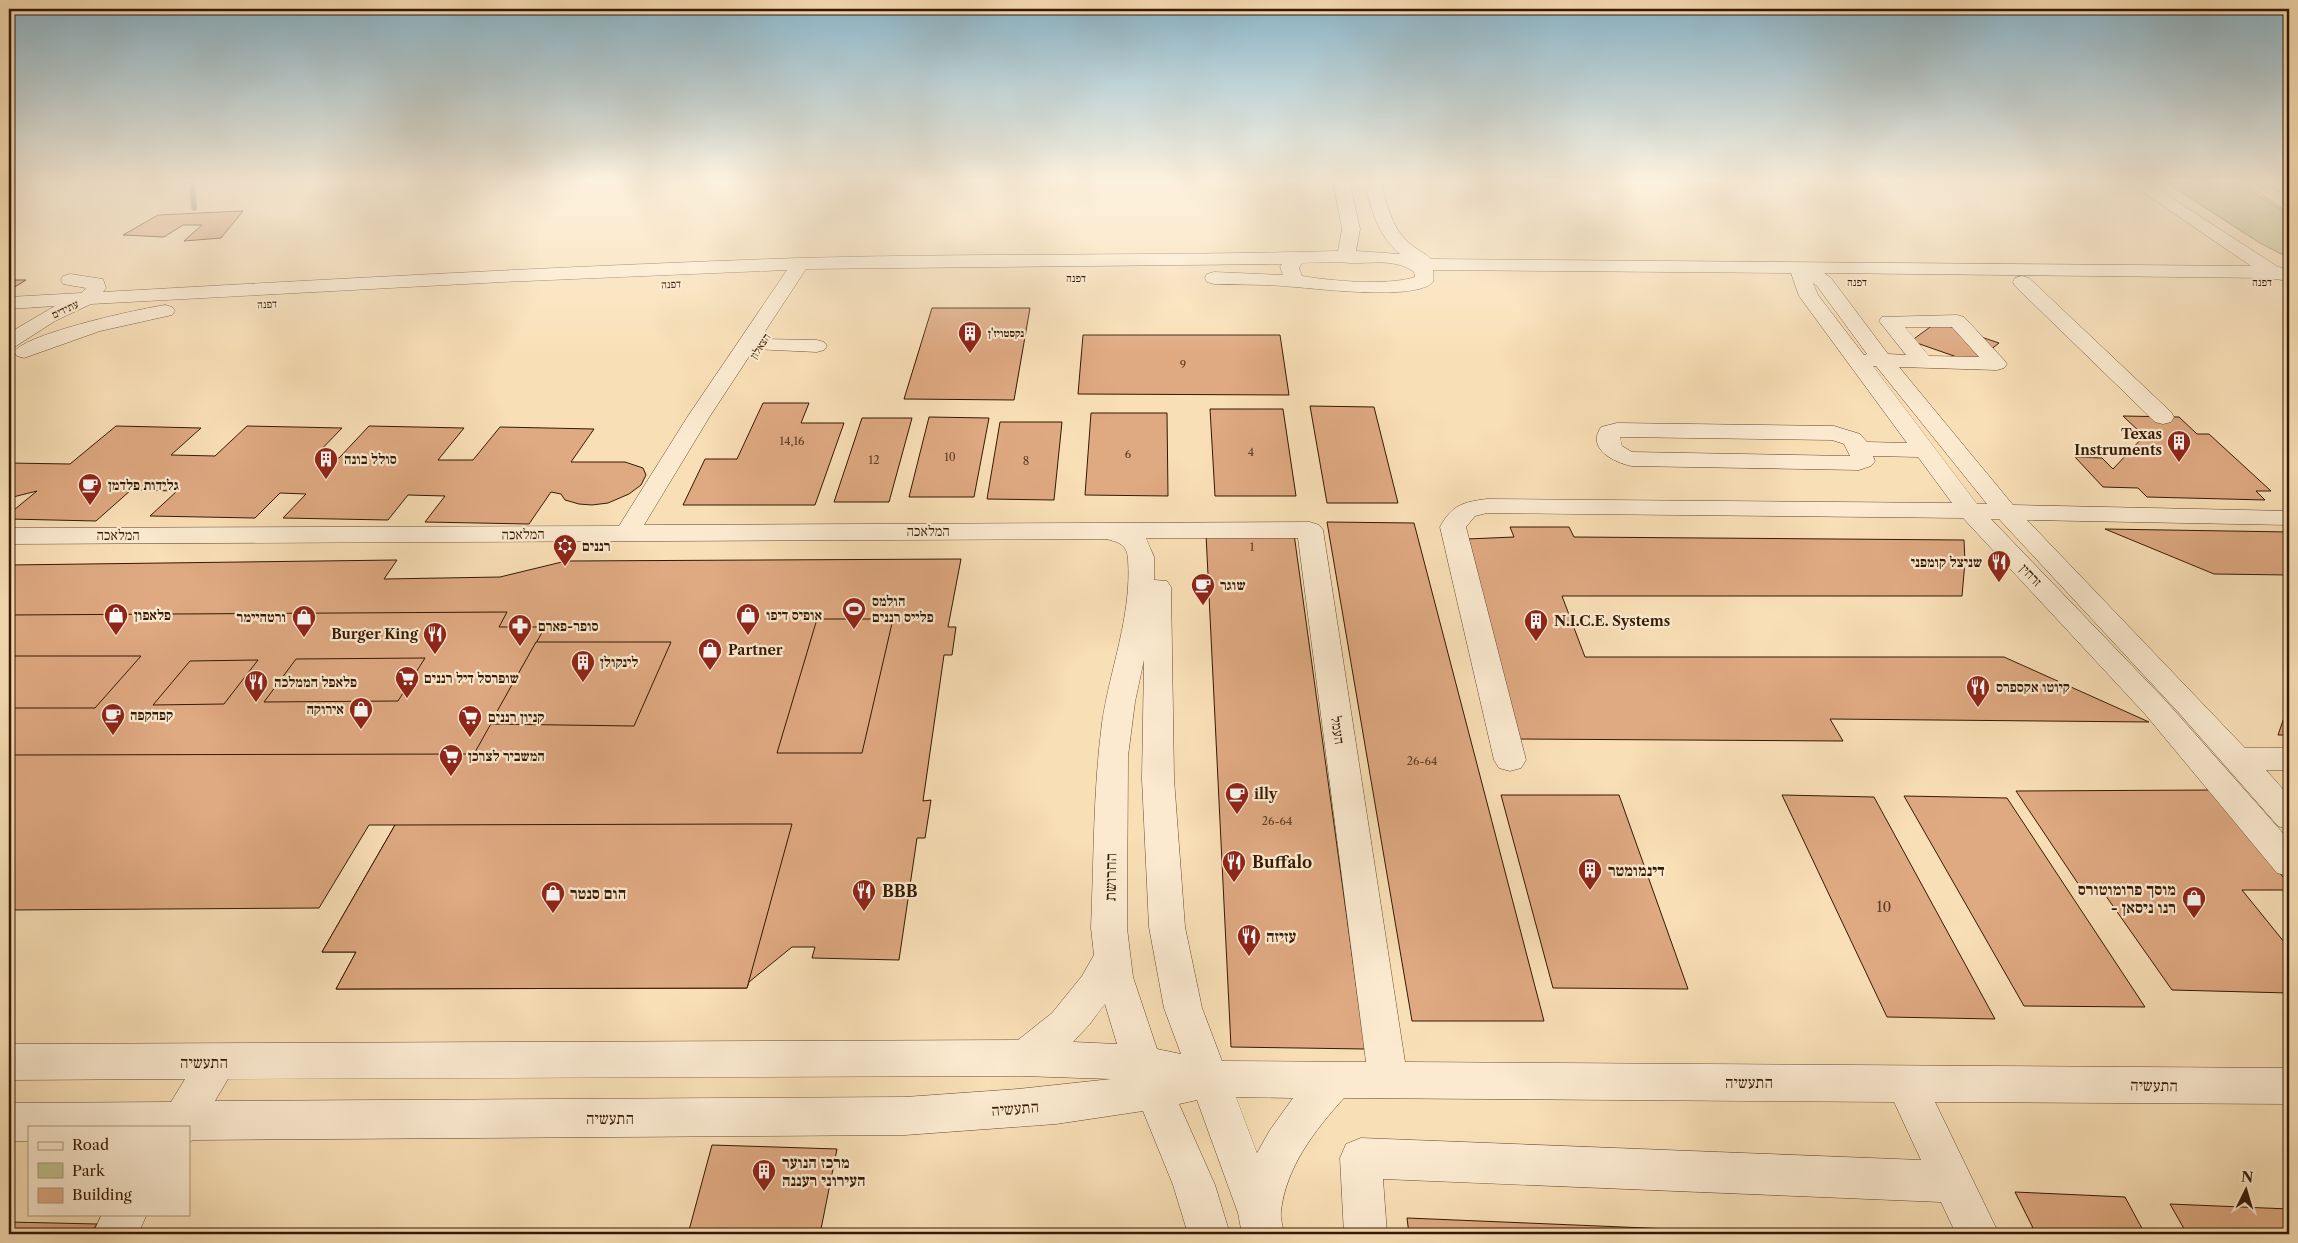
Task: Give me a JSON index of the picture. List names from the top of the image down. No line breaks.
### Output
{"streets":{"street":["דפנה","עתידים","הצאלון","המלאכה","זרחין","העמל","החרושת","התעשיה"]},"crossings":[["דפנה","עתידים"],["דפנה","הצאלון"],["דפנה","זרחין"],["הצאלון","המלאכה"],["המלאכה","העמל"],["המלאכה","החרושת"],["העמל","התעשיה"],["החרושת","התעשיה"]],"places":{"building":["נקסטויז'ן","Texas Instruments","סולל בונה","N.I.C.E. Systems","לינקולן","דינמומטר","מרכז הנוער העירוני רעננה"],"cafe":["גלידות פלדמן","שוגר","קפהקפה","illy"],"synagogue":["רננים"],"restaurant":["שניצל קומפני","Burger King","פלאפל הממלכה","קיוטו אקספרס","Buffalo","BBB","עזיזה"],"sports":["הולמס פלייס רננים"],"shop":["פלאפון","אופיס דיפו","ורטהיימר","Partner","אירוקה","הום סנטר","מוסך פרומוטורס - רנו ניסאן"],"pharmacy":["סופר-פארם"],"supermarket":["שופרסל דיל רננים","קניון רננים","המשביר לצרכן"]},"house_numbers":["9","14,16","4","6","10","12","8","1","26-64","26-64","10"],"legend":["Road","Park","Building"],"north":"top"}
